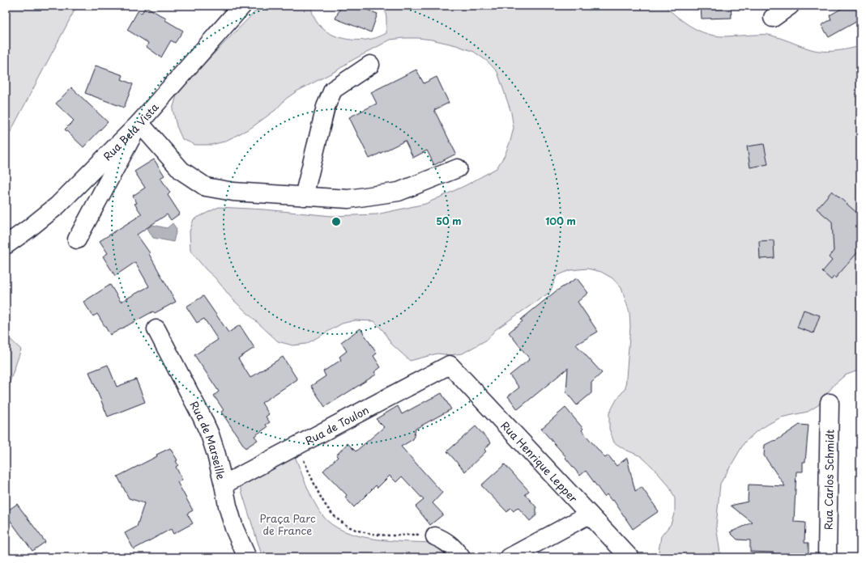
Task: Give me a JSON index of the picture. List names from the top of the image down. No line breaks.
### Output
{"streets":{"street":["Rua Bela Vista","Rua de Toulon","Rua de Marseille","Rua Henrique Lepper","Rua Carlos Schmidt"]},"crossings":[["Rua de Toulon","Rua de Marseille"],["Rua de Toulon","Rua Henrique Lepper"]],"parks":["Praça Parc de France"],"rings":["50 m","100 m"]}
